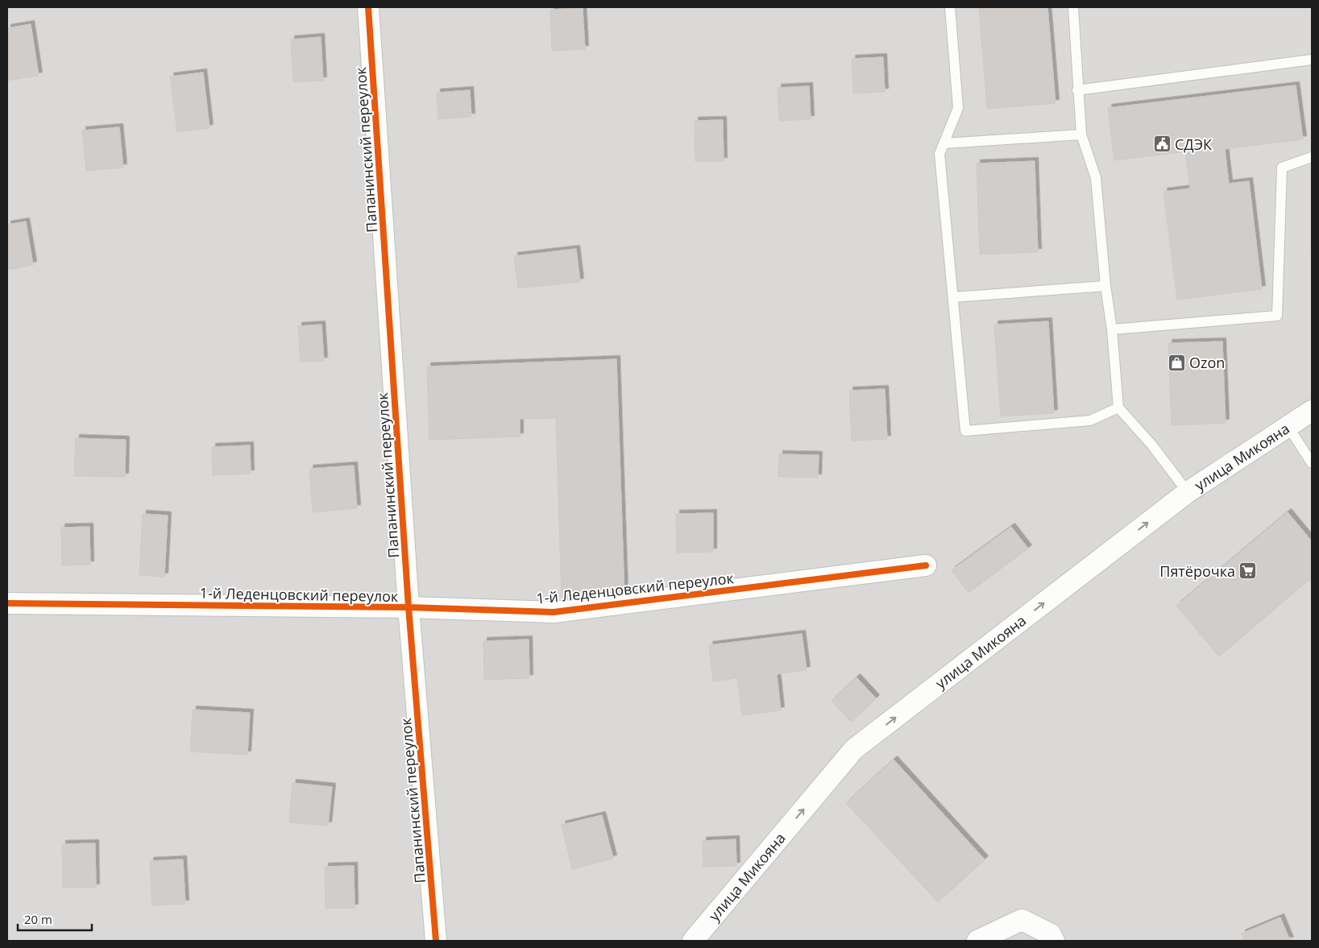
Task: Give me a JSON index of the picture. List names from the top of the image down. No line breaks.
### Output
{"streets":{"street":["Папанинский переулок","улица Микояна","1-й Леденцовский переулок"]},"crossings":[["Папанинский переулок","1-й Леденцовский переулок"]],"one_way":["улица Микояна"],"places":{"public building":["СДЭК"],"shop":["Ozon"],"supermarket":["Пятёрочка"]},"scale_bar":"20 m"}
